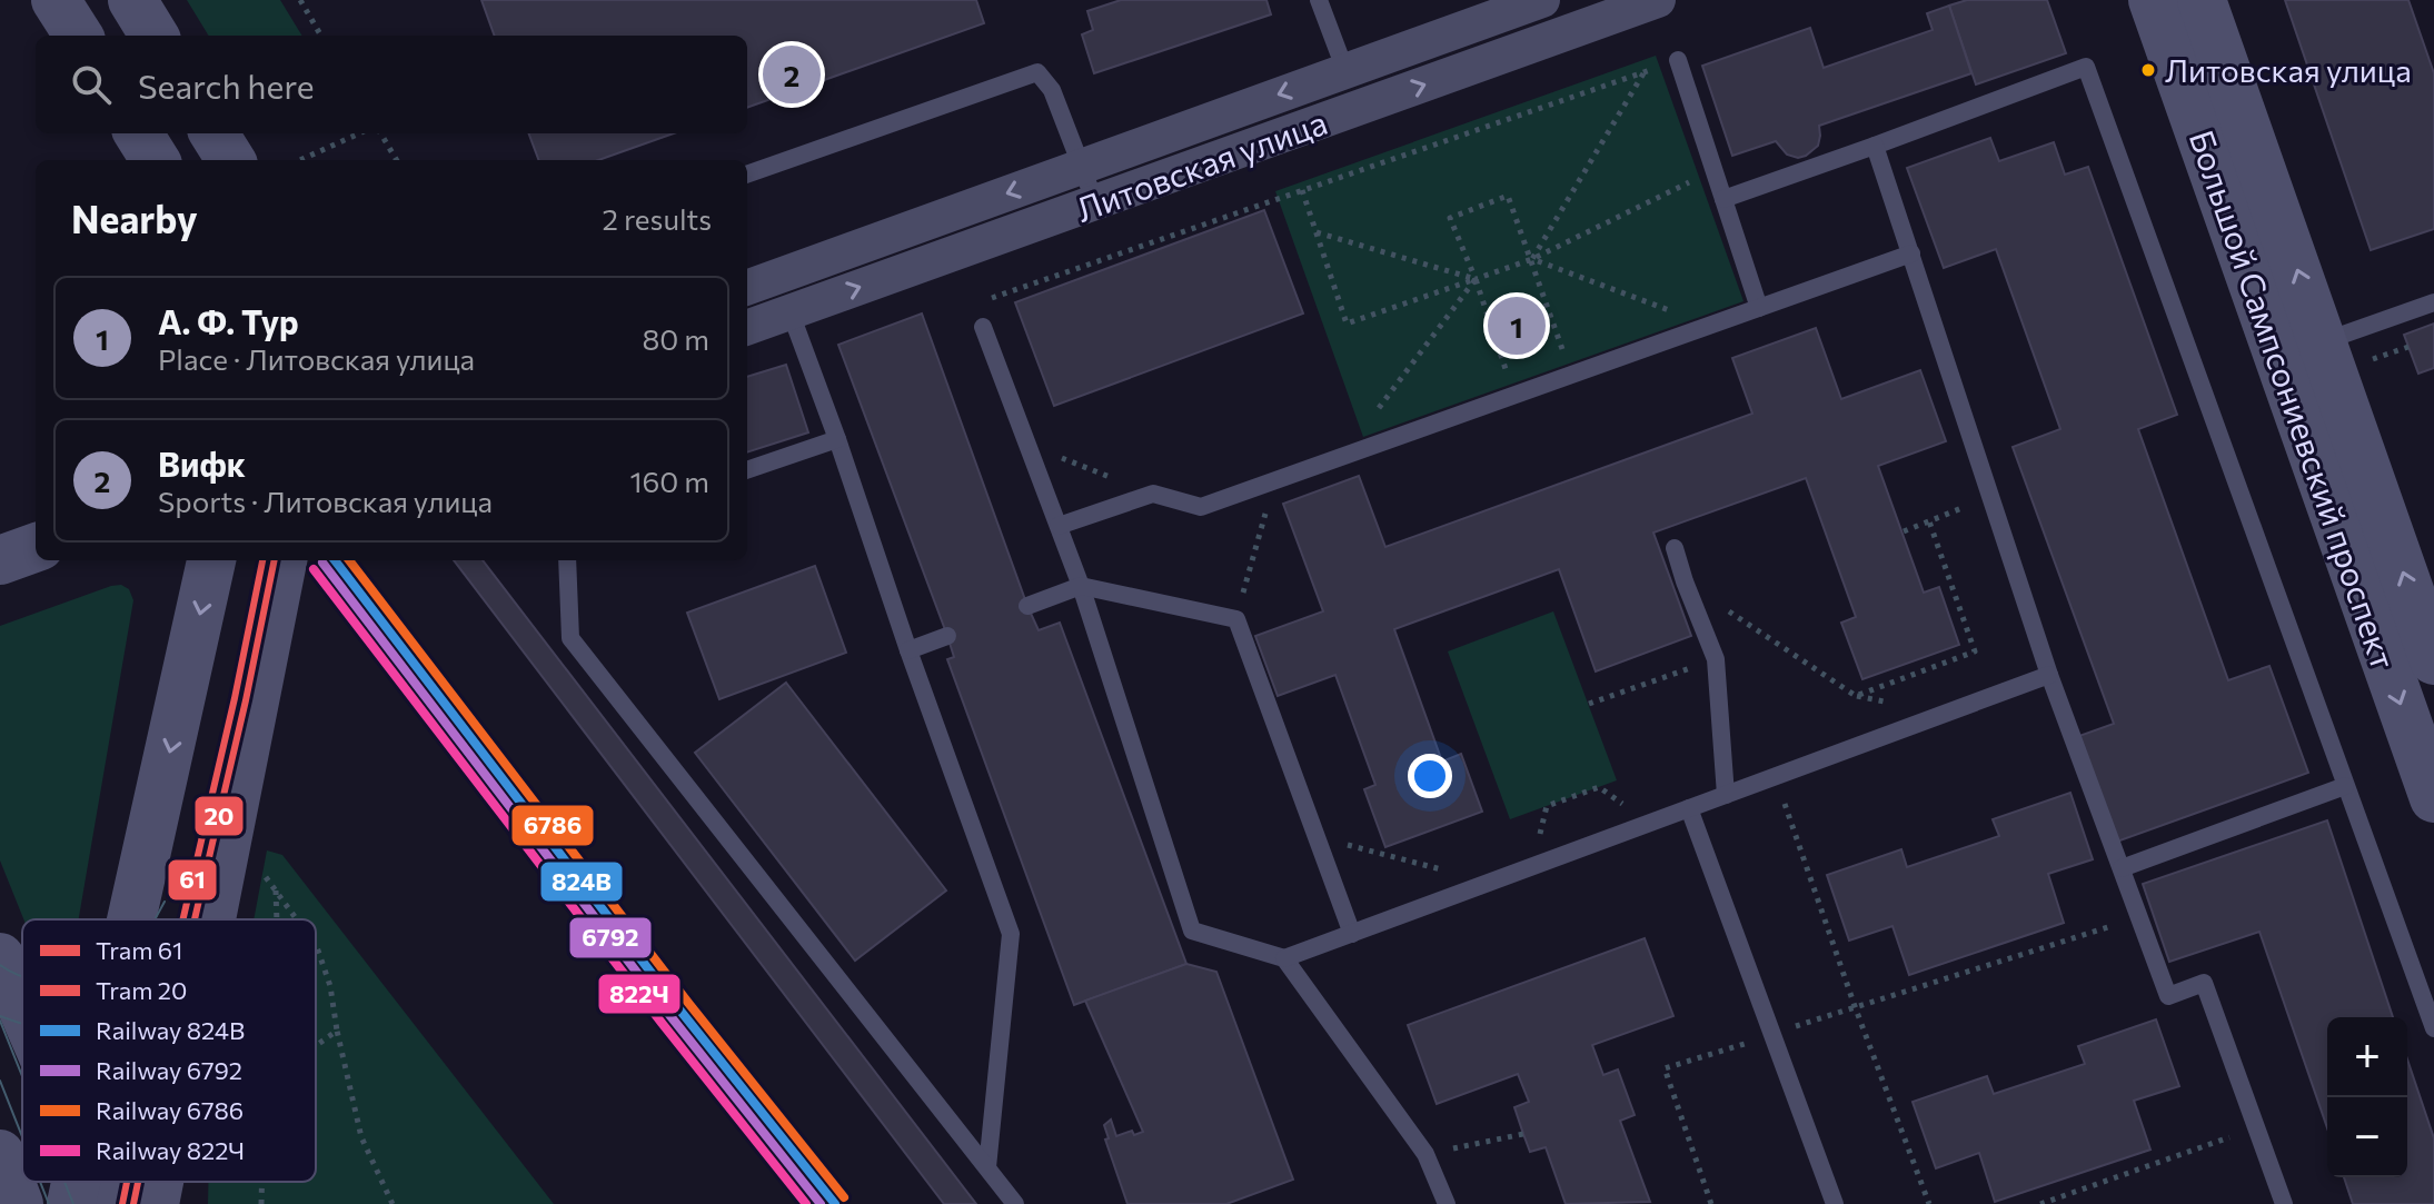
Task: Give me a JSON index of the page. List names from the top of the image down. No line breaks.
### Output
{"streets":{"main road":["Большой Сампсониевский проспект"],"street":["Литовская улица"]},"places":["Литовская улица"],"lines":["tram line 61","tram line 20","rail line 824В","rail line 6786","rail line 6792","rail line 822Ч"],"legend":["Tram 61","Tram 20","Railway 824В","Railway 6792","Railway 6786","Railway 822Ч"],"page":{"search":"Search here","pins":["2","1"],"heading":["Nearby","2 results"],"list":[{"mark":"1","name":"А. Ф. Тур","note":"Place · Литовская улица","value":"80 m"},{"mark":"2","name":"Вифк","note":"Sports · Литовская улица","value":"160 m"}],"map_buttons":["+","−"]}}
